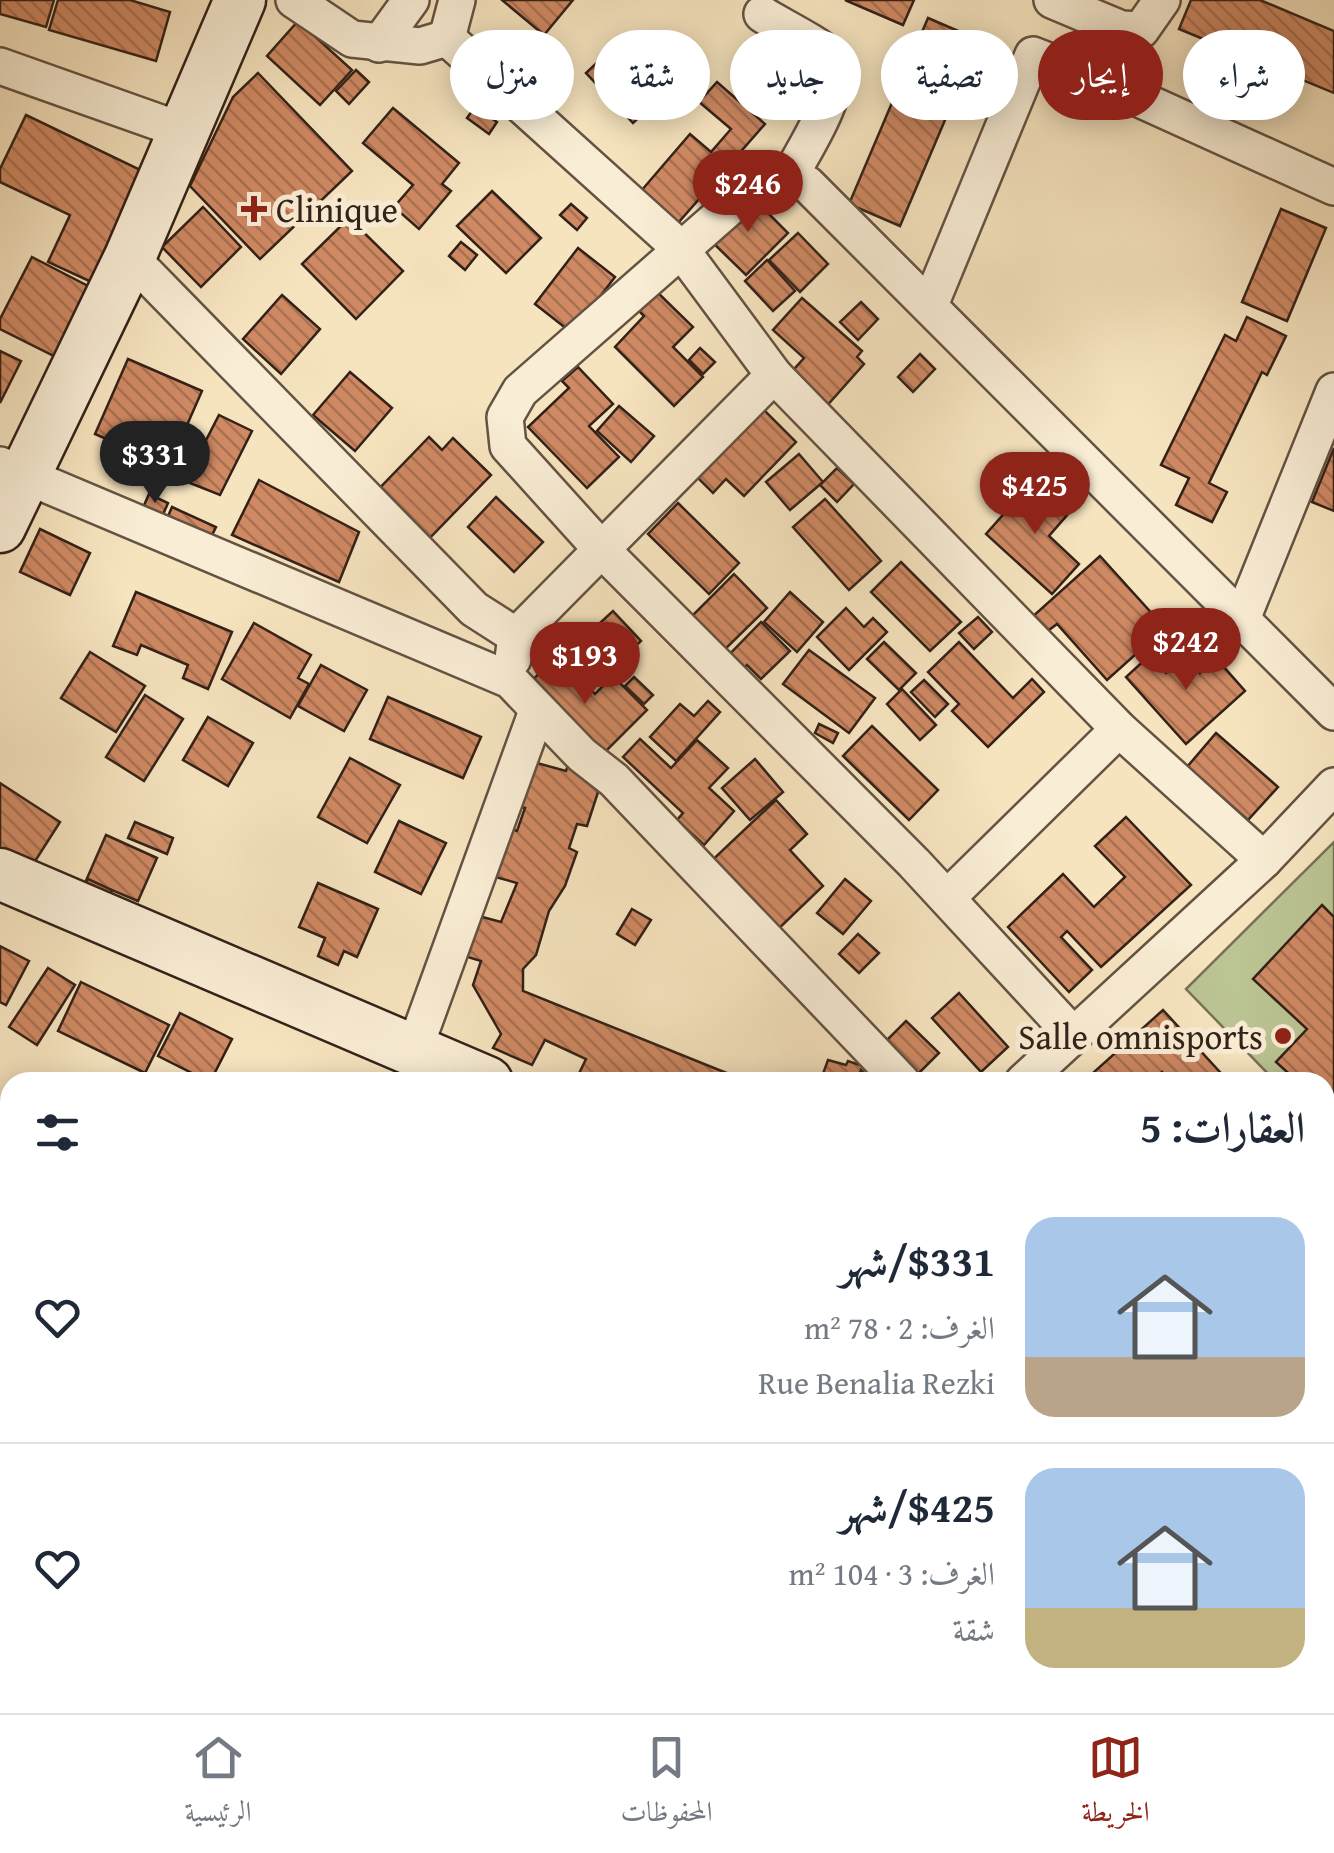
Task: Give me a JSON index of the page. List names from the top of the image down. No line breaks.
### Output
{"places":{"health":["Clinique"],"other":["Salle omnisports"]},"page":{"chip":["شراء","إيجار","تصفية","جديد","شقة","منزل"],"price":["$246","$331","$425","$242","$193"],"heading":"العقارات: 5","list":[{"name":"$331/شهر","note":"الغرف: 2 · 78 m² · Rue Benalia Rezki"},{"name":"$425/شهر","note":"الغرف: 3 · 104 m² · شقة"}],"tabs":["الخريطة","المحفوظات","الرئيسية"]}}
